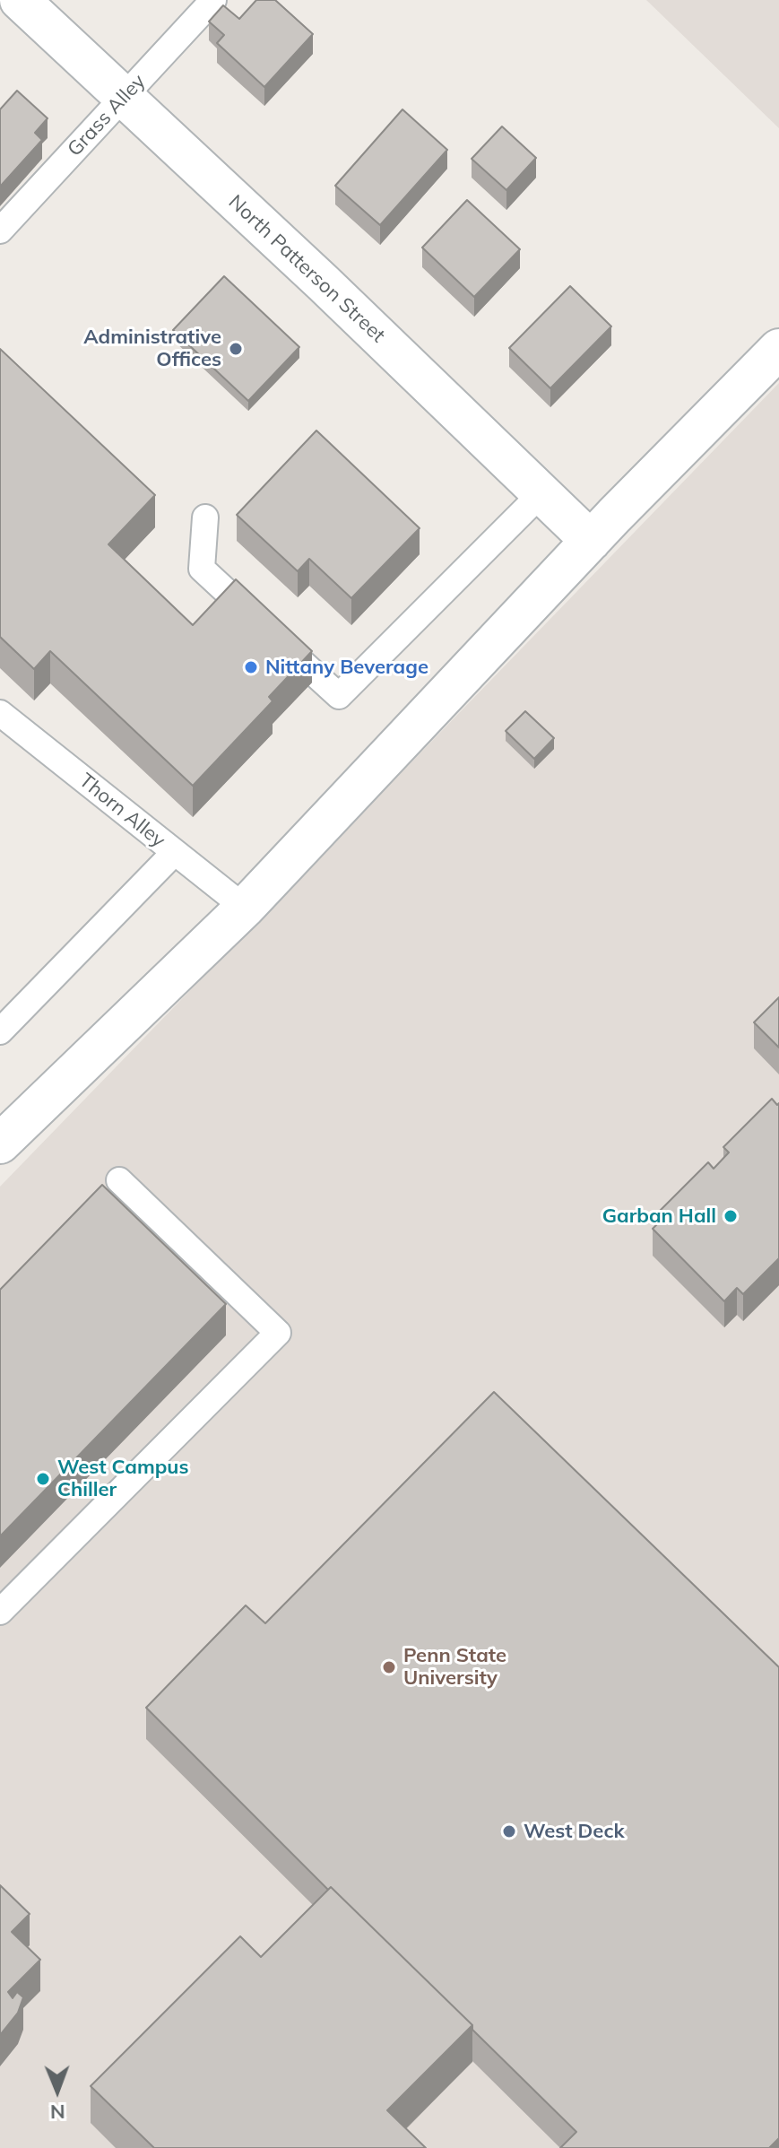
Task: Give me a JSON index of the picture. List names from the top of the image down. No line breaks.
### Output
{"streets":{"street":["North Patterson Street"],"lane":["Grass Alley","Thorn Alley"]},"crossings":[["Grass Alley","North Patterson Street"]],"places":["Administrative Offices","Nittany Beverage","Garban Hall","West Campus Chiller","Penn State University","West Deck"],"north":"bottom"}
